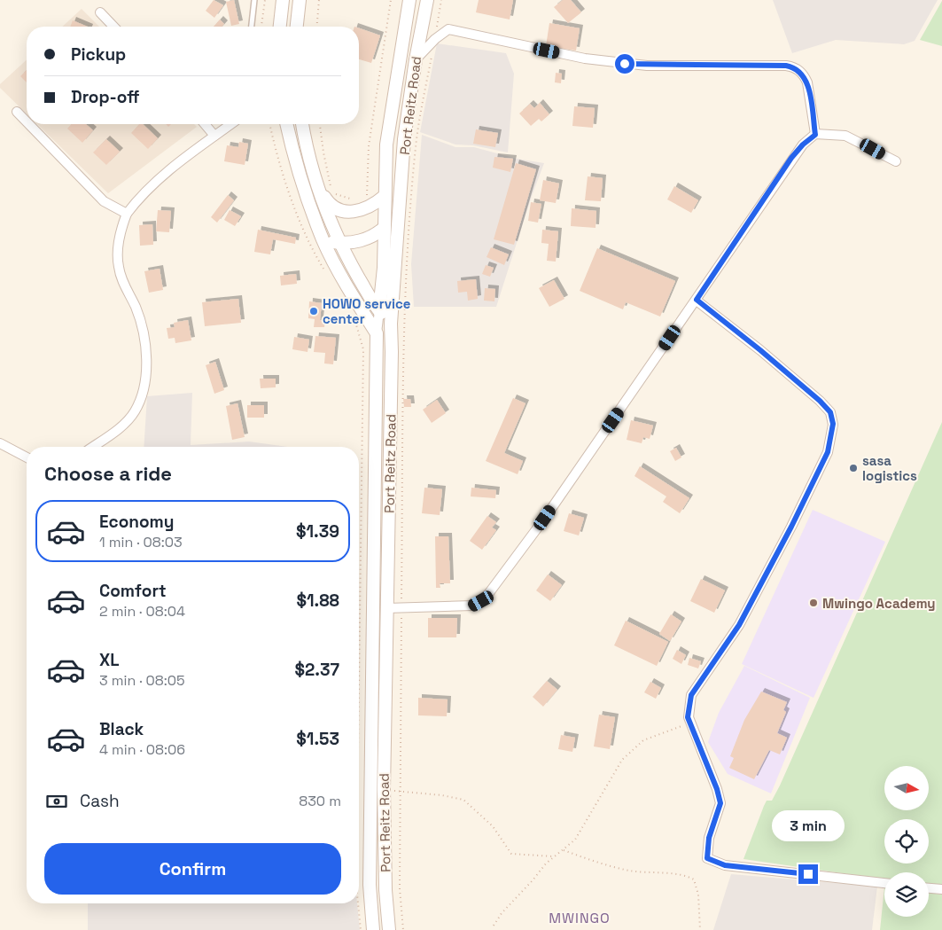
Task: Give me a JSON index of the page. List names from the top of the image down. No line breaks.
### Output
{"streets":{"main road":["Port Reitz Road"]},"districts":["MWINGO"],"places":["HOWO service center","sasa logistics","Mwingo Academy"],"north":"right","page":{"banner":["Pickup","Drop-off"],"heading":"Choose a ride","list":[{"name":"Economy","note":"1 min · 08:03","value":"$1.39"},{"name":"Comfort","note":"2 min · 08:04","value":"$1.88"},{"name":"XL","note":"3 min · 08:05","value":"$2.37"},{"name":"Black","note":"4 min · 08:06","value":"$1.53"}],"pay":["Cash","830 m"],"bubble":"3 min","buttons":"Confirm"}}
